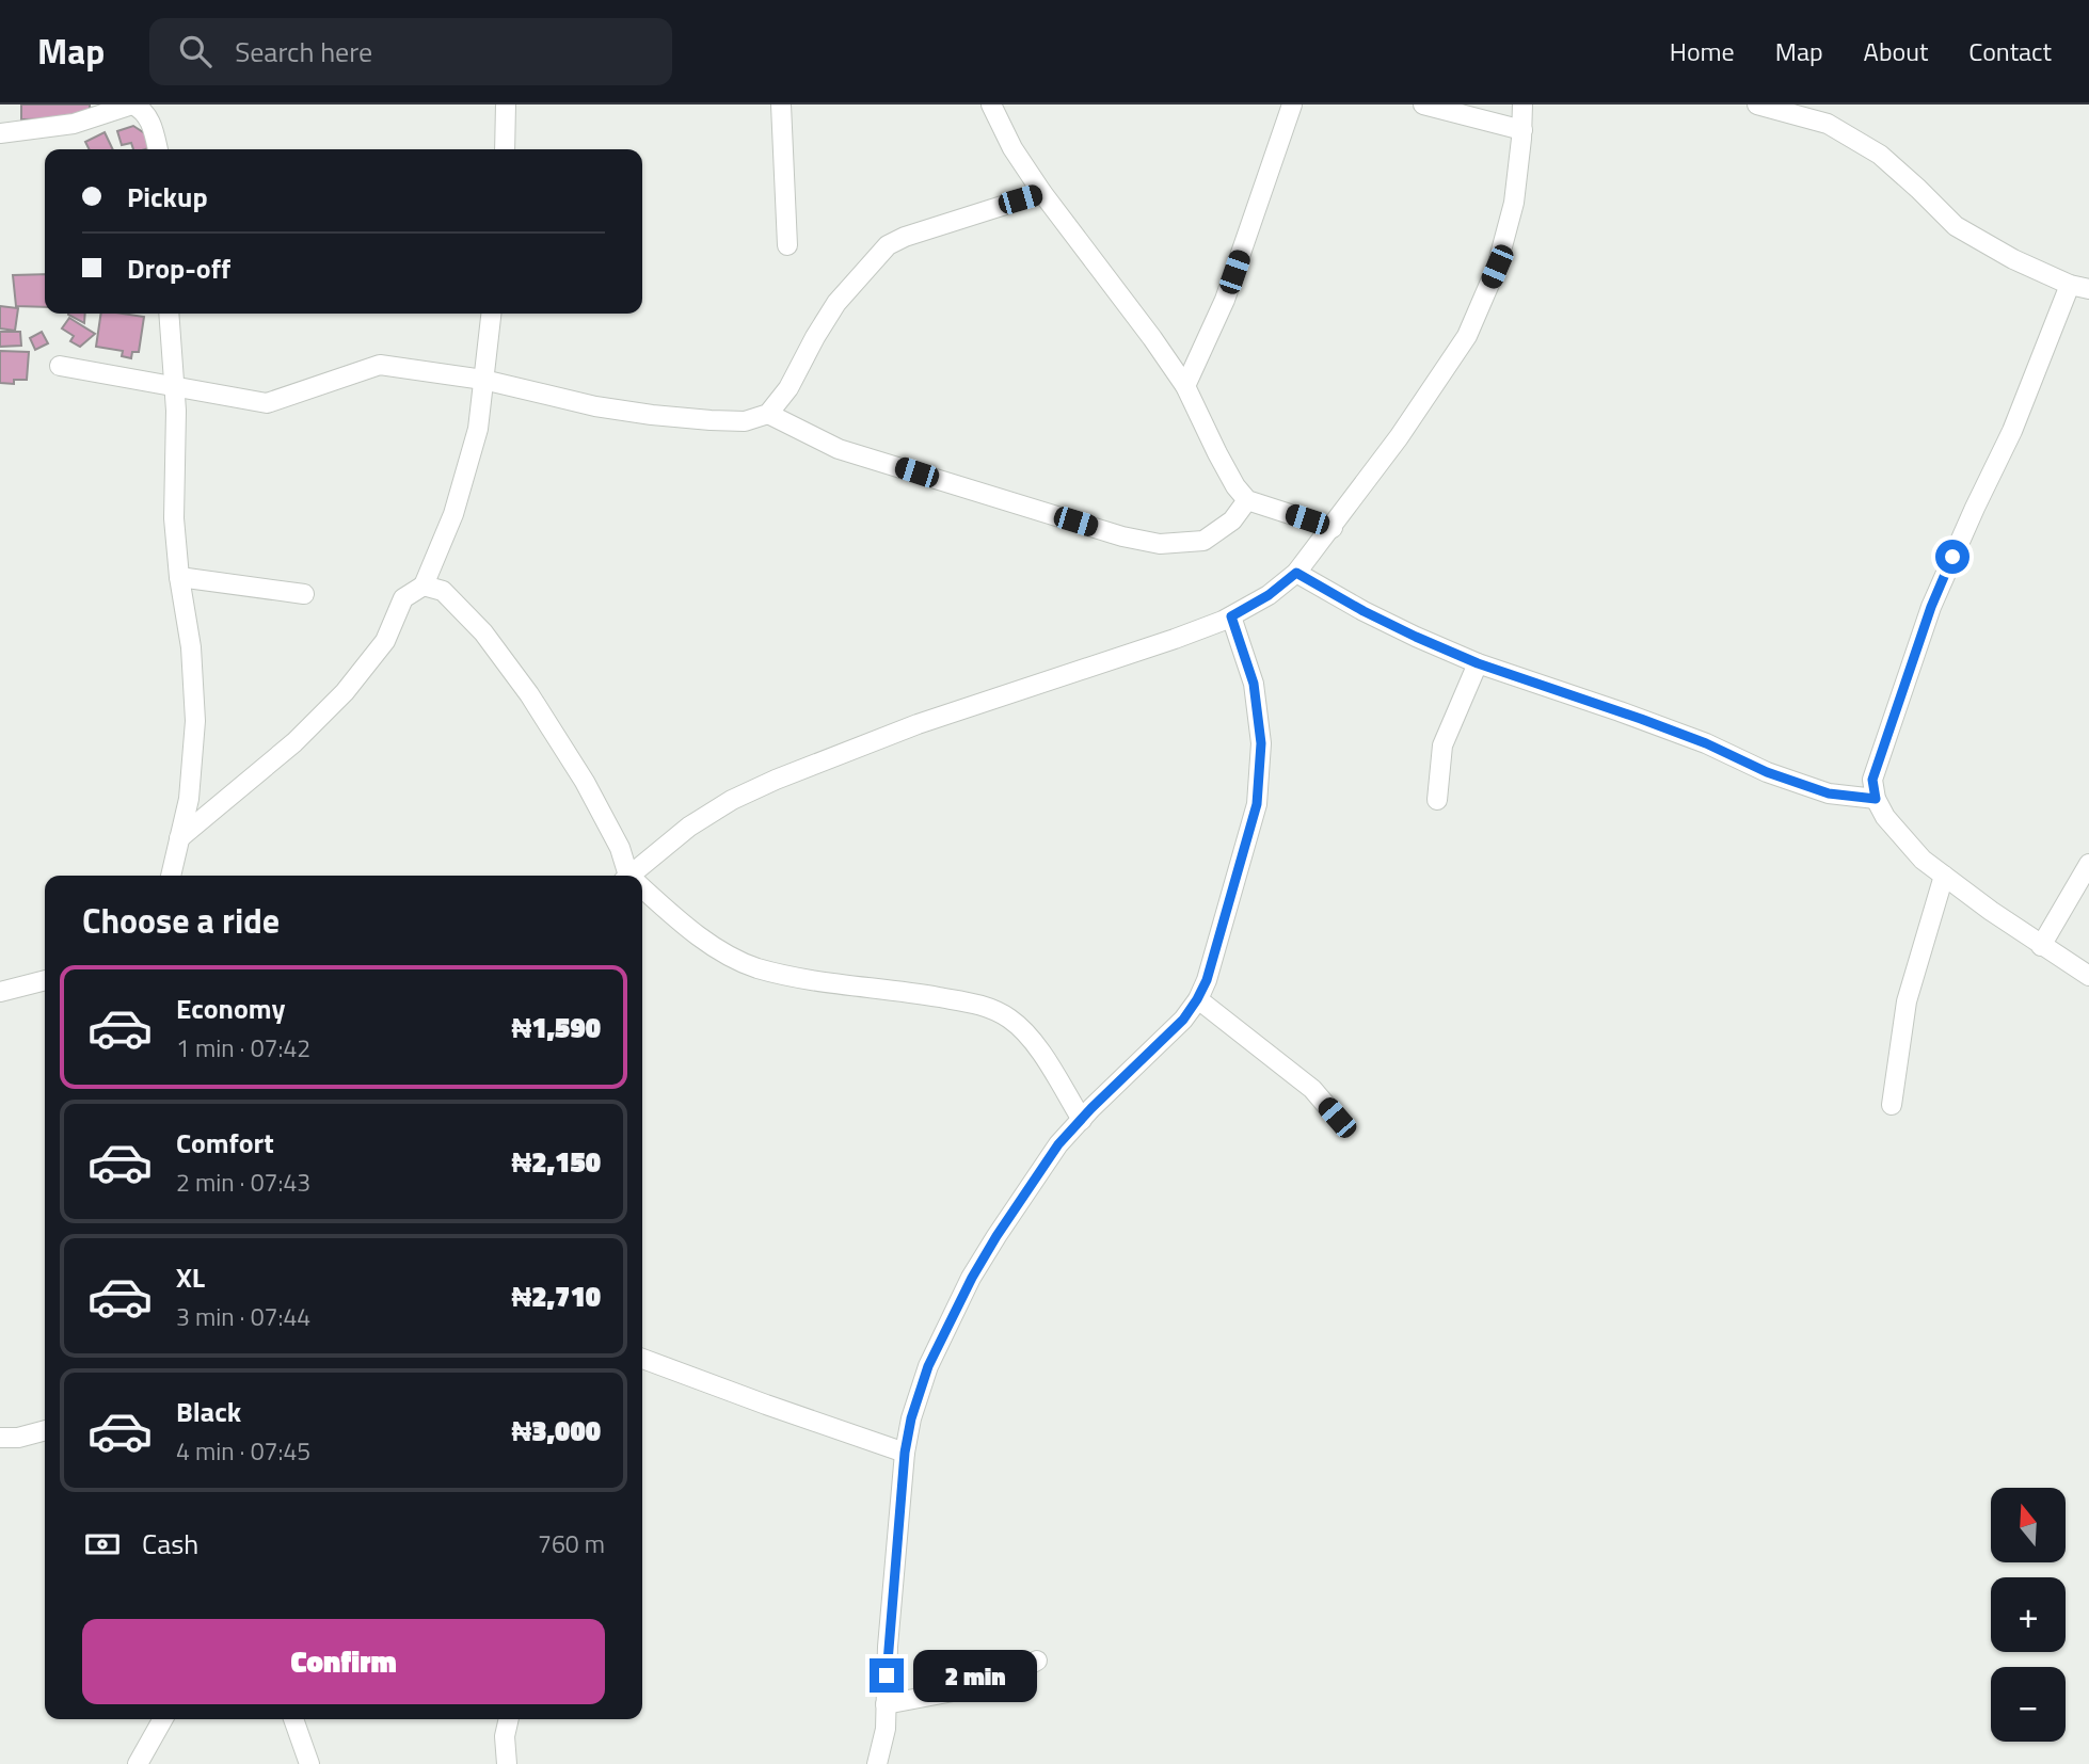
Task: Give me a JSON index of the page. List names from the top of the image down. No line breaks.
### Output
{"north":"top","page":{"header":"Map","search":"Search here","nav":["Home","Map","About","Contact"],"banner":["Pickup","Drop-off"],"heading":"Choose a ride","list":[{"name":"Economy","note":"1 min · 07:42","value":"₦1,590"},{"name":"Comfort","note":"2 min · 07:43","value":"₦2,150"},{"name":"XL","note":"3 min · 07:44","value":"₦2,710"},{"name":"Black","note":"4 min · 07:45","value":"₦3,000"}],"map_buttons":["+","−"],"pay":["Cash","760 m"],"buttons":"Confirm","bubble":"2 min"}}
